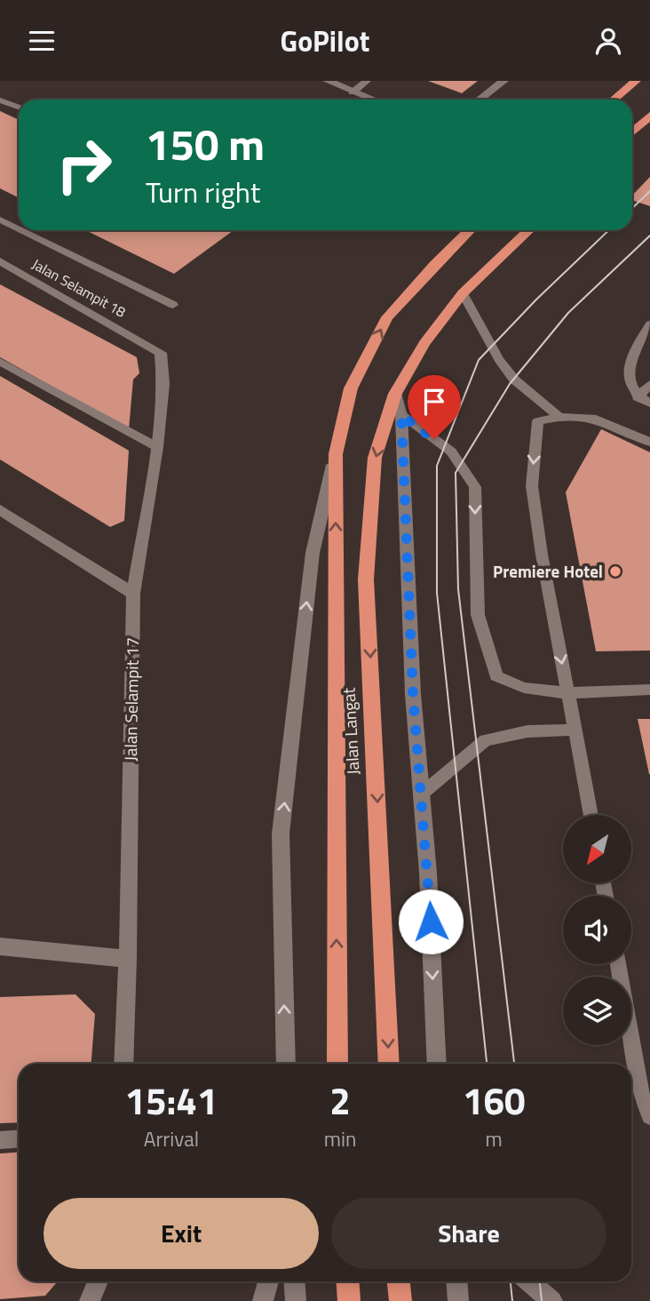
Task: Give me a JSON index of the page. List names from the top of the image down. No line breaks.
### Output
{"streets":{"highway":["Jalan Langat"],"street":["Jalan Selampit 18","Jalan Selampit 17"]},"crossings":[["Jalan Selampit 18","Jalan Selampit 17"]],"places":["Premiere Hotel"],"north":"bottom left","page":{"header":"GoPilot","turn":["150 m","Turn right"],"eta":["15:41","Arrival","2","min","160","m"],"buttons":["Exit","Share"]}}
